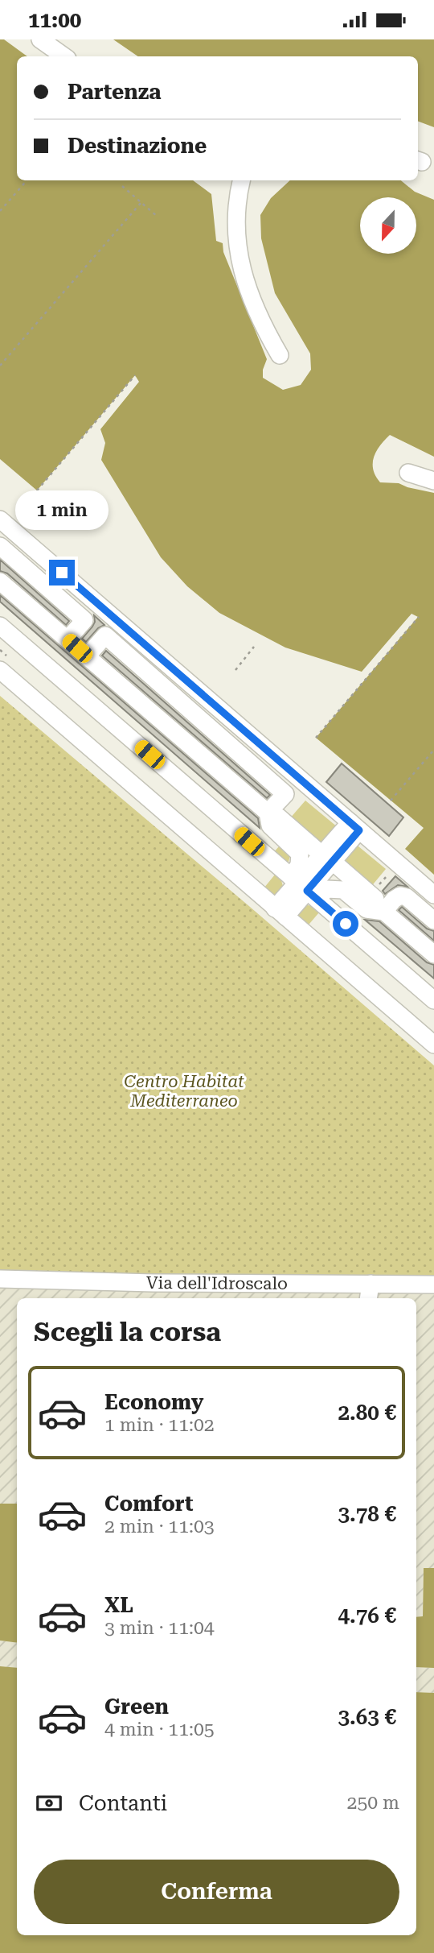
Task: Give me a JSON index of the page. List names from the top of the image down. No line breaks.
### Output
{"streets":{"street":["Via dell'Idroscalo"]},"parks":["Centro Habitat Mediterraneo"],"north":"bottom","page":{"status":"11:00","banner":["Partenza","Destinazione"],"bubble":"1 min","heading":"Scegli la corsa","list":[{"name":"Economy","note":"1 min · 11:02","value":"2.80 €"},{"name":"Comfort","note":"2 min · 11:03","value":"3.78 €"},{"name":"XL","note":"3 min · 11:04","value":"4.76 €"},{"name":"Green","note":"4 min · 11:05","value":"3.63 €"}],"pay":["Contanti","250 m"],"buttons":"Conferma"}}
